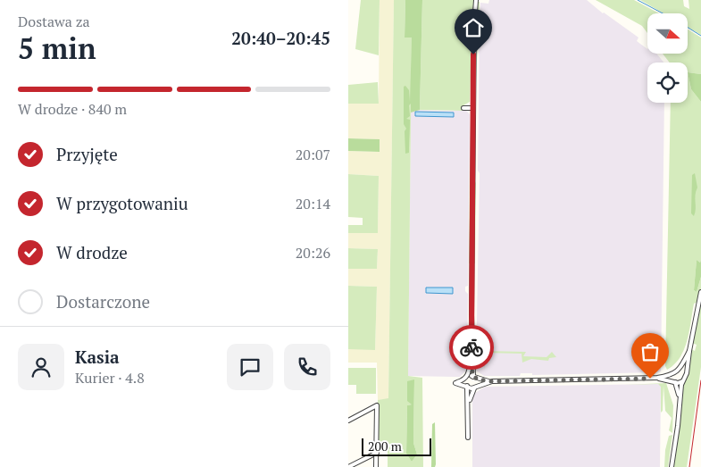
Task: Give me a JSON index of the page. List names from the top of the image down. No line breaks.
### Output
{"scale_bar":"200 m","north":"right","page":{"heading":["5 min","Dostawa za","20:40–20:45"],"panel":["Kasia","Kurier · 4.8"],"bar":"W drodze · 840 m","list":[["Przyjęte","20:07"],["W przygotowaniu","20:14"],["W drodze","20:26"],"Dostarczone"],"scale":"200 m"}}
